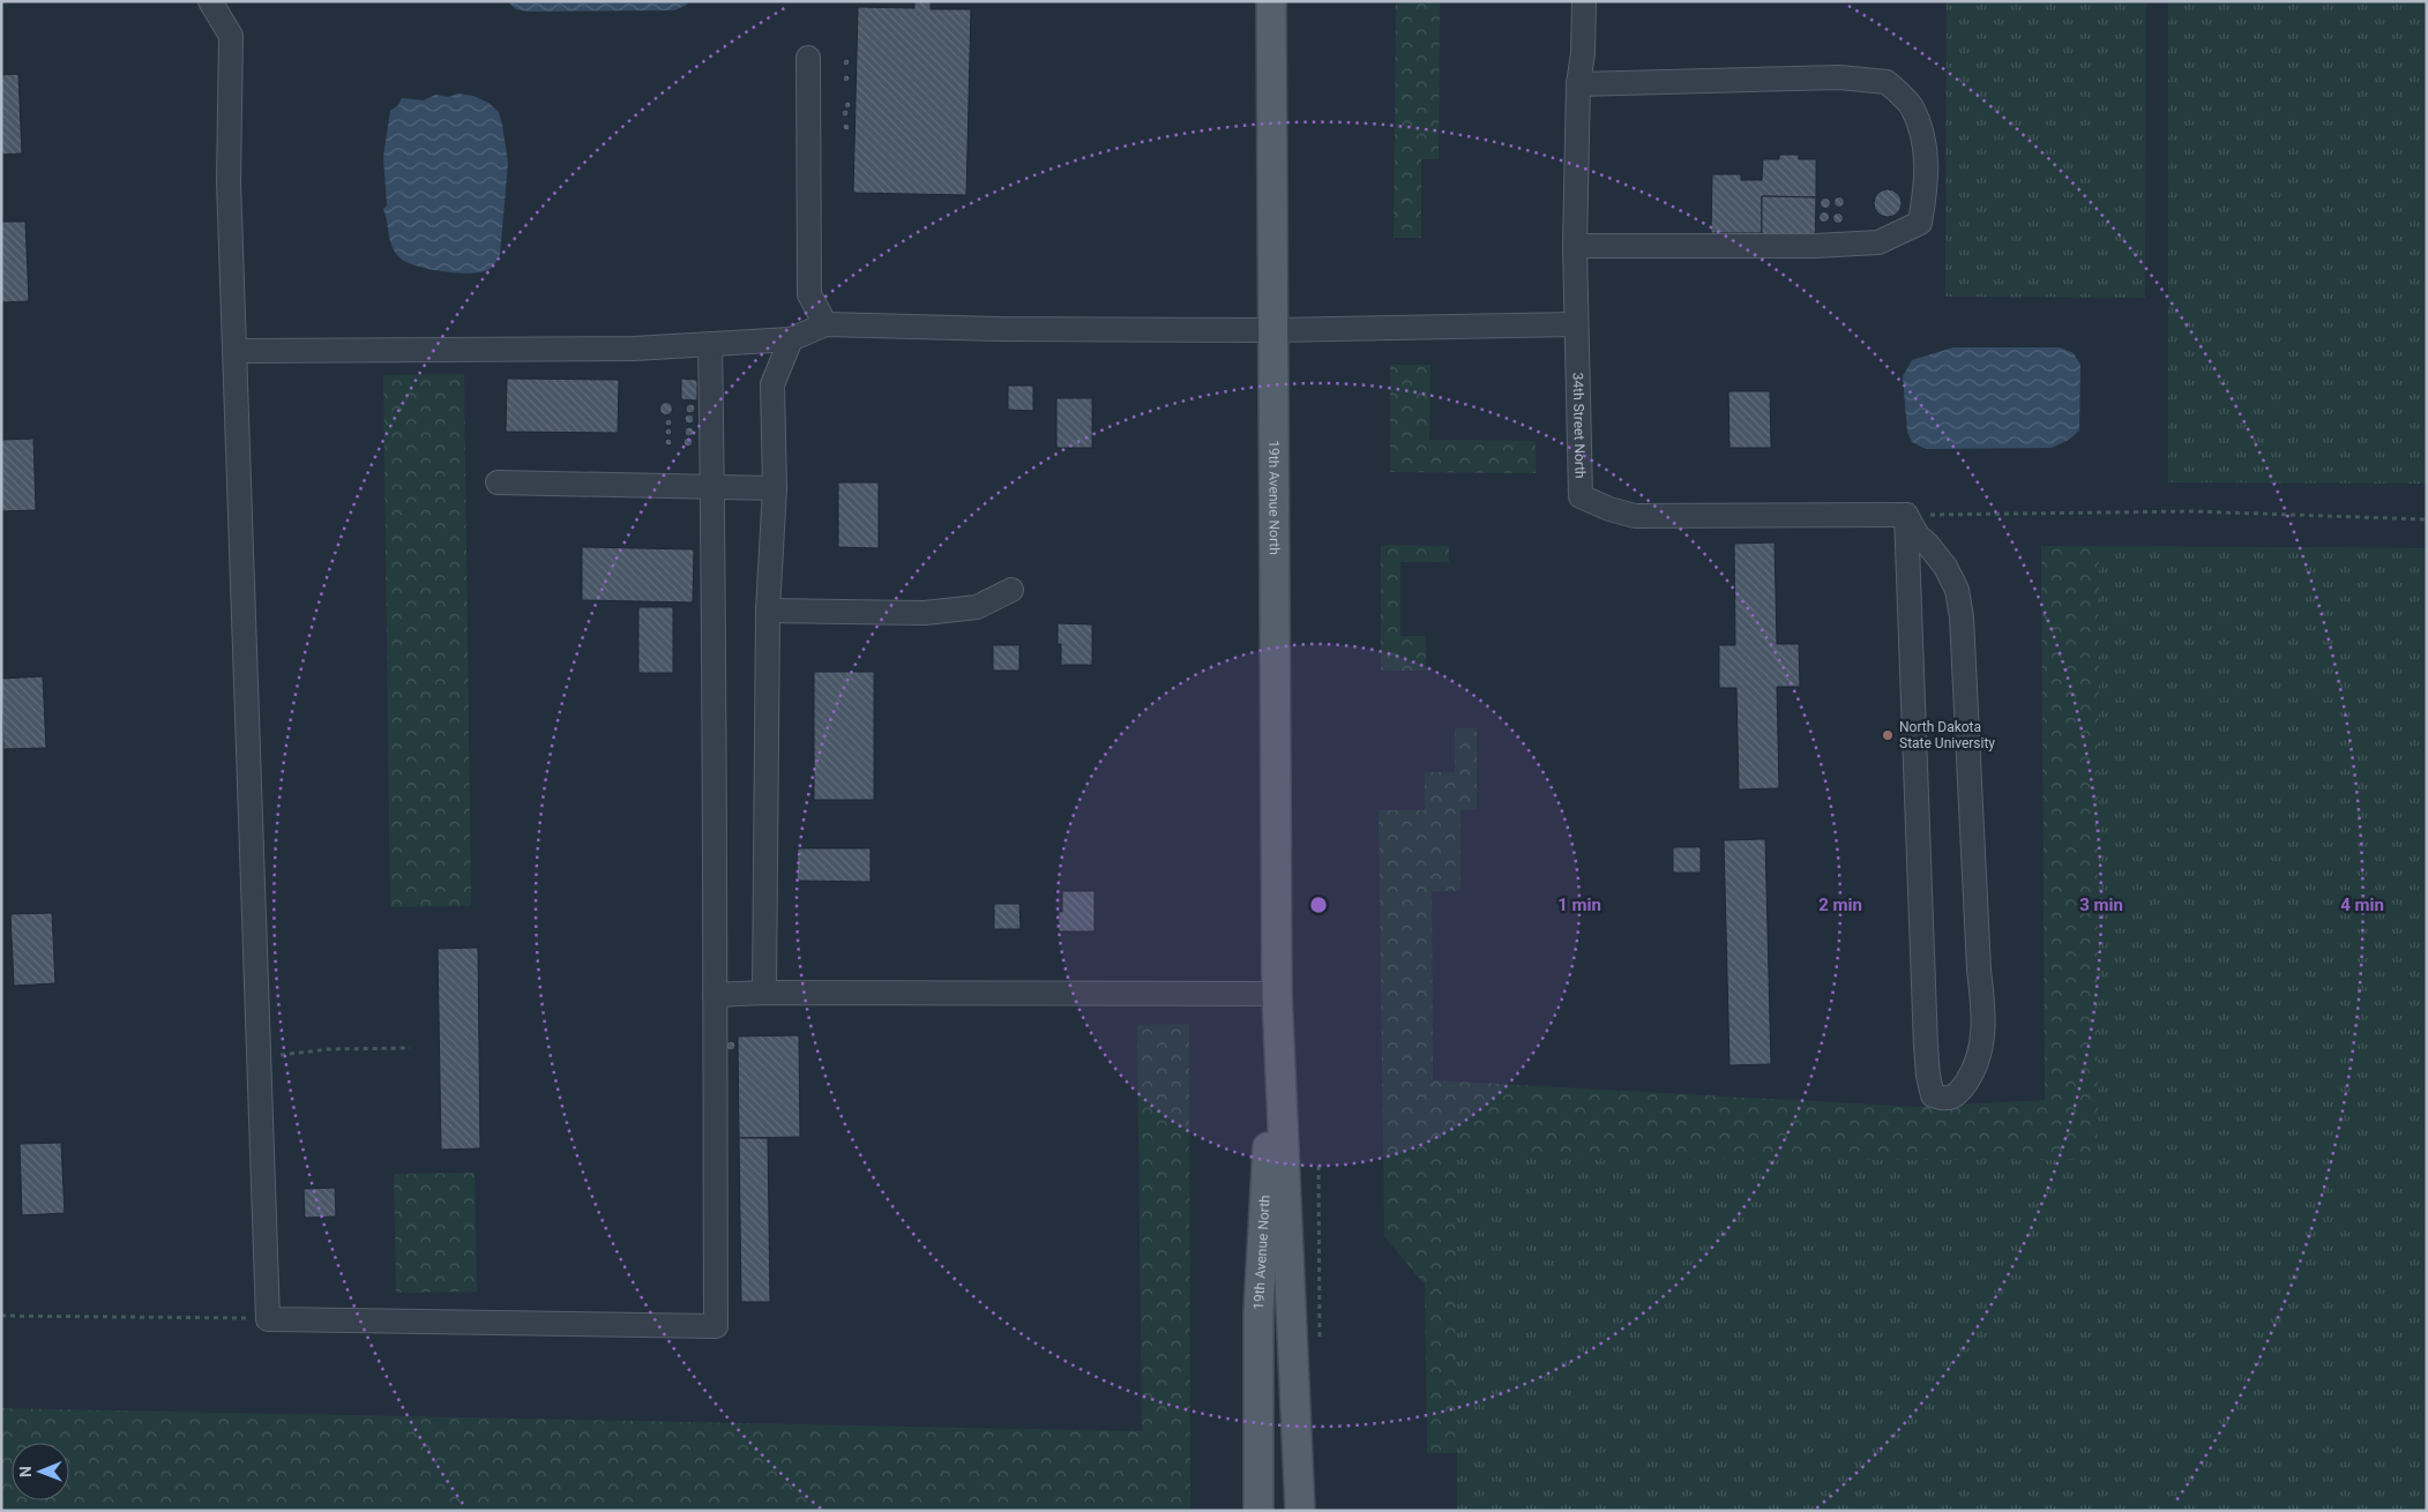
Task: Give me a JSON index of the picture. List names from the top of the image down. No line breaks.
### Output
{"streets":{"main road":["19th Avenue North"],"street":["34th Street North"]},"places":["North Dakota State University"],"north":"left","rings":["1 min","2 min","3 min","4 min"]}
